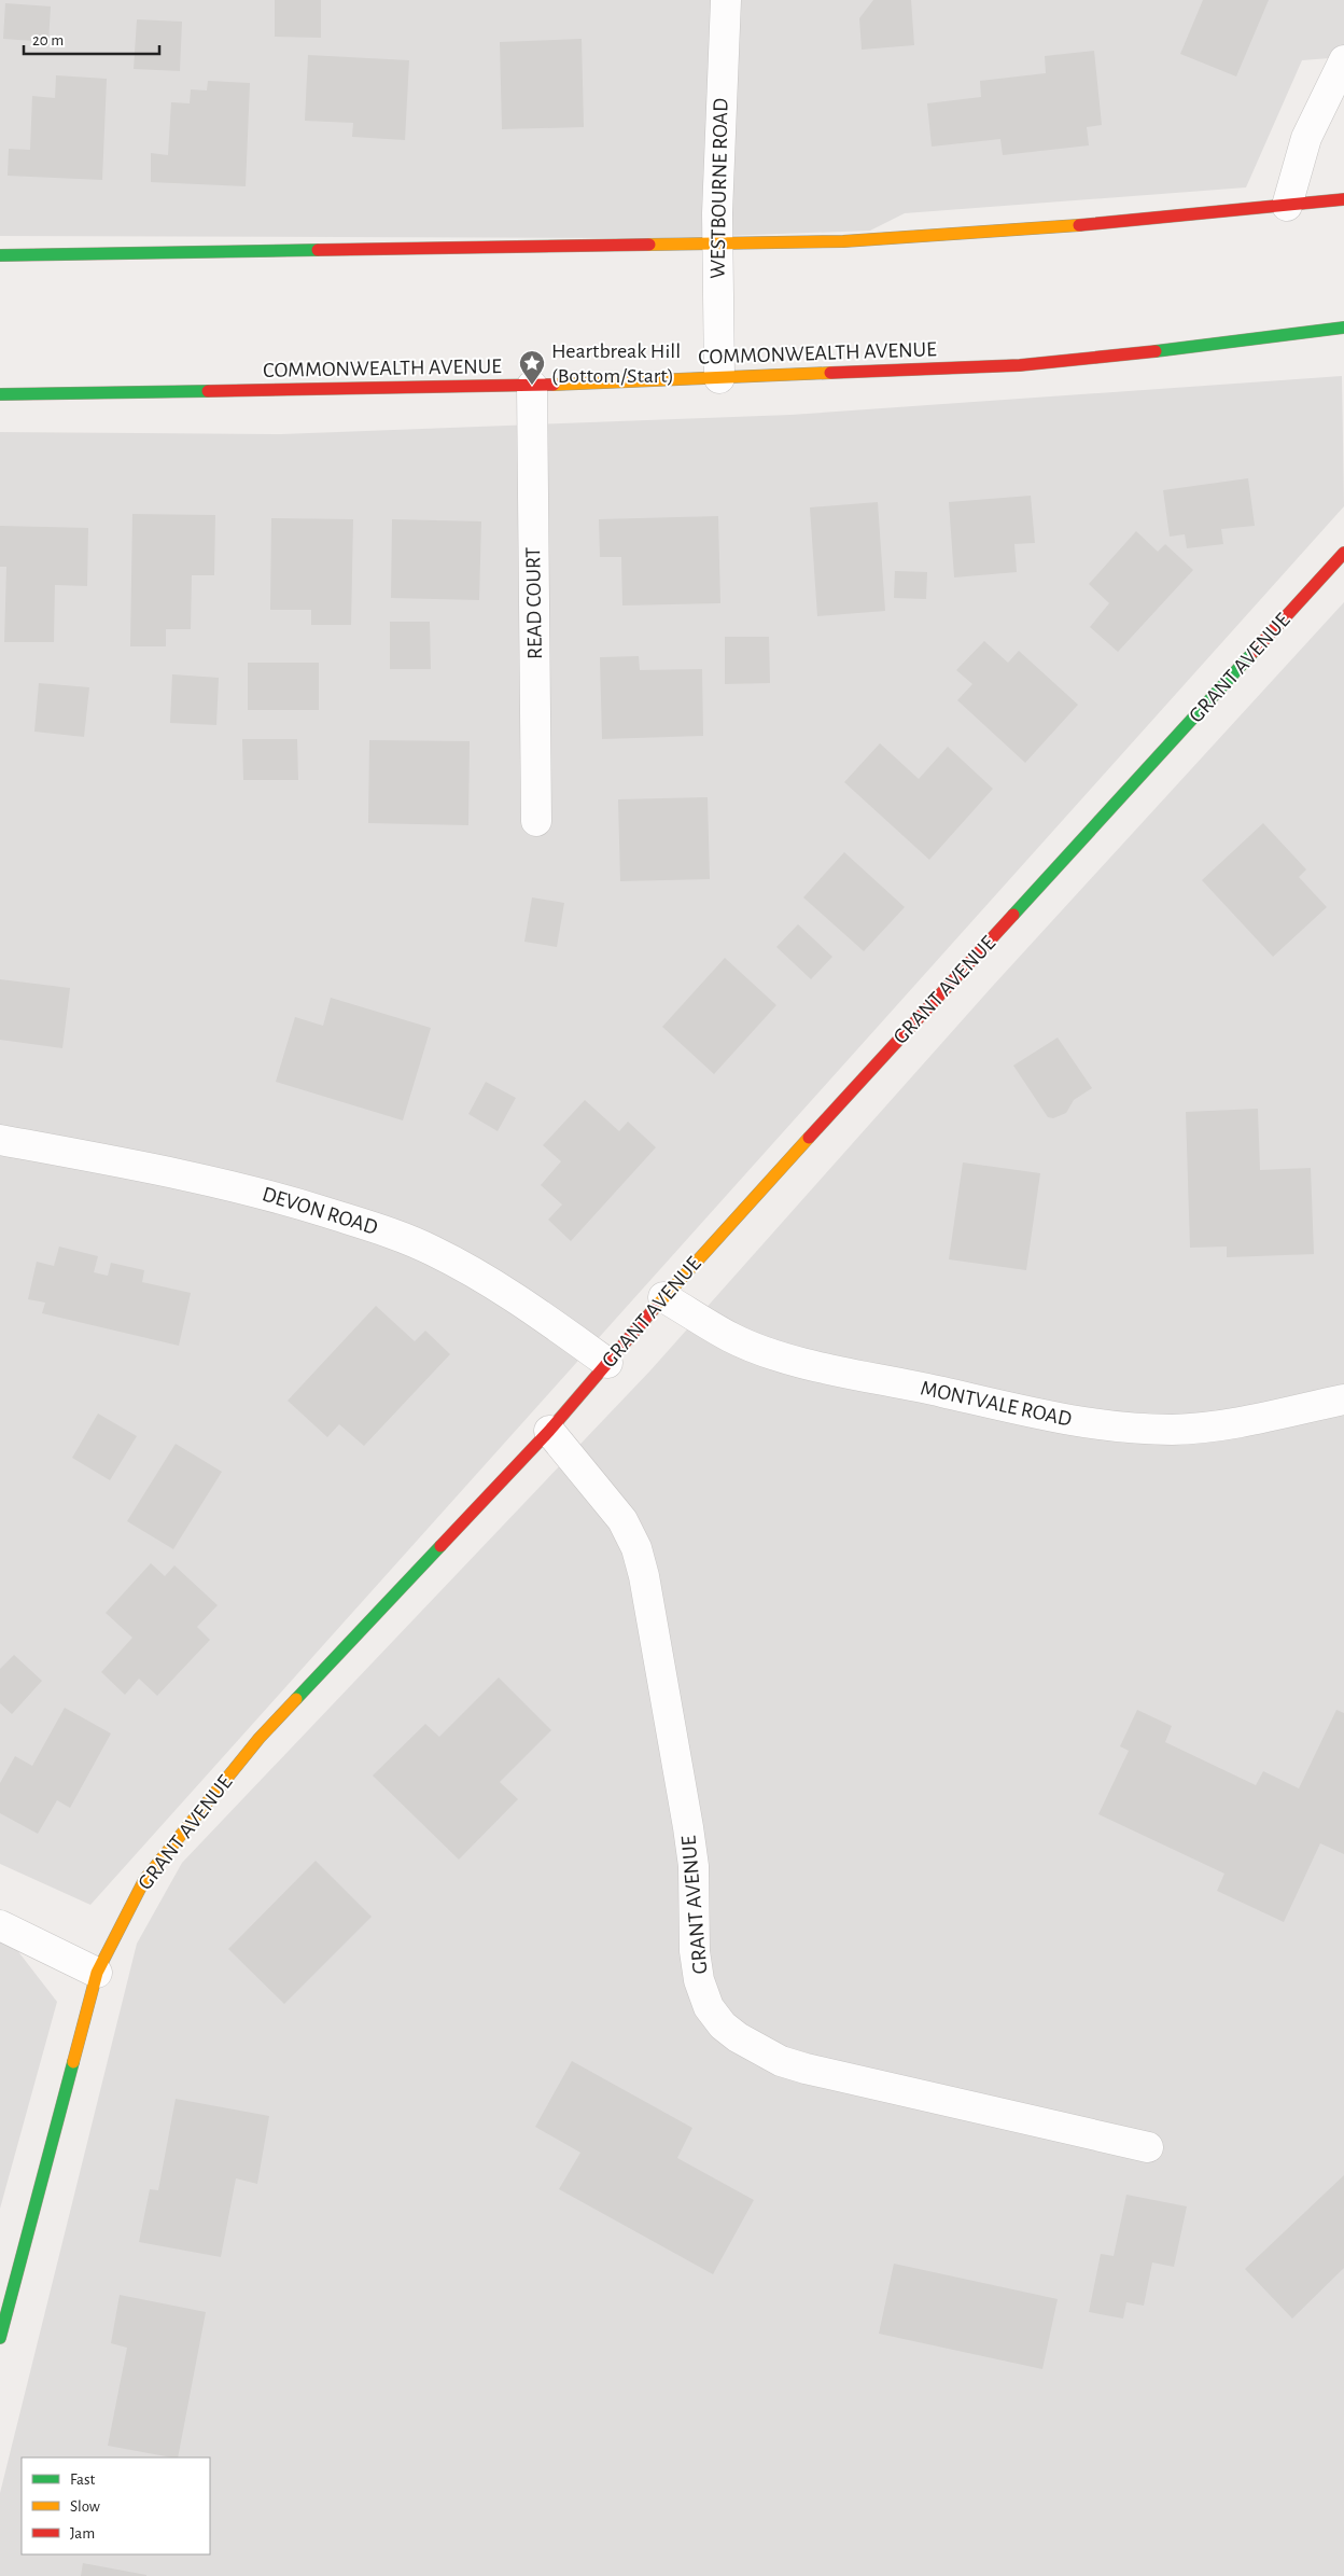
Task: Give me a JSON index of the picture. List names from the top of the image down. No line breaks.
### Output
{"streets":{"street":["WESTBOURNE ROAD","COMMONWEALTH AVENUE","READ COURT","GRANT AVENUE","DEVON ROAD","MONTVALE ROAD"]},"crossings":[["WESTBOURNE ROAD","COMMONWEALTH AVENUE"],["COMMONWEALTH AVENUE","READ COURT"],["GRANT AVENUE","DEVON ROAD"],["GRANT AVENUE","MONTVALE ROAD"]],"places":{"place":["Heartbreak Hill (Bottom/Start)"]},"legend":["Fast","Slow","Jam"],"scale_bar":"20 m"}
